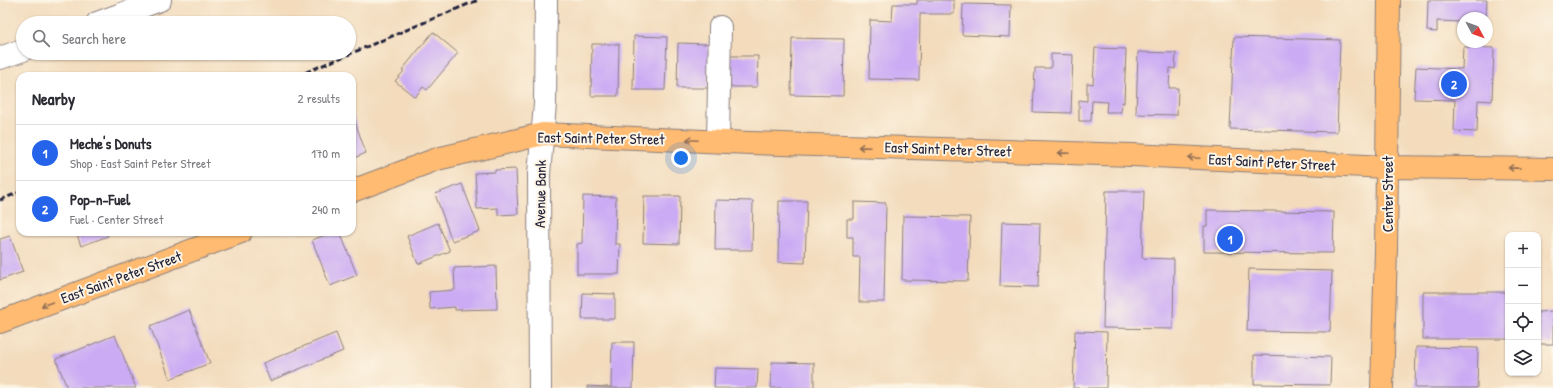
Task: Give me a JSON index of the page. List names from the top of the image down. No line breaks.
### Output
{"streets":{"main road":["East Saint Peter Street","Center Street"],"street":["Avenue Bank"]},"crossings":[["East Saint Peter Street","Avenue Bank"],["East Saint Peter Street","Center Street"]],"one_way":["East Saint Peter Street"],"north":"bottom right","page":{"search":"Search here","pins":["2","1"],"heading":["Nearby","2 results"],"list":[{"mark":"1","name":"Meche's Donuts","note":"Shop · East Saint Peter Street","value":"170 m"},{"mark":"2","name":"Pop-n-Fuel","note":"Fuel · Center Street","value":"240 m"}],"map_buttons":["+","−"]}}
